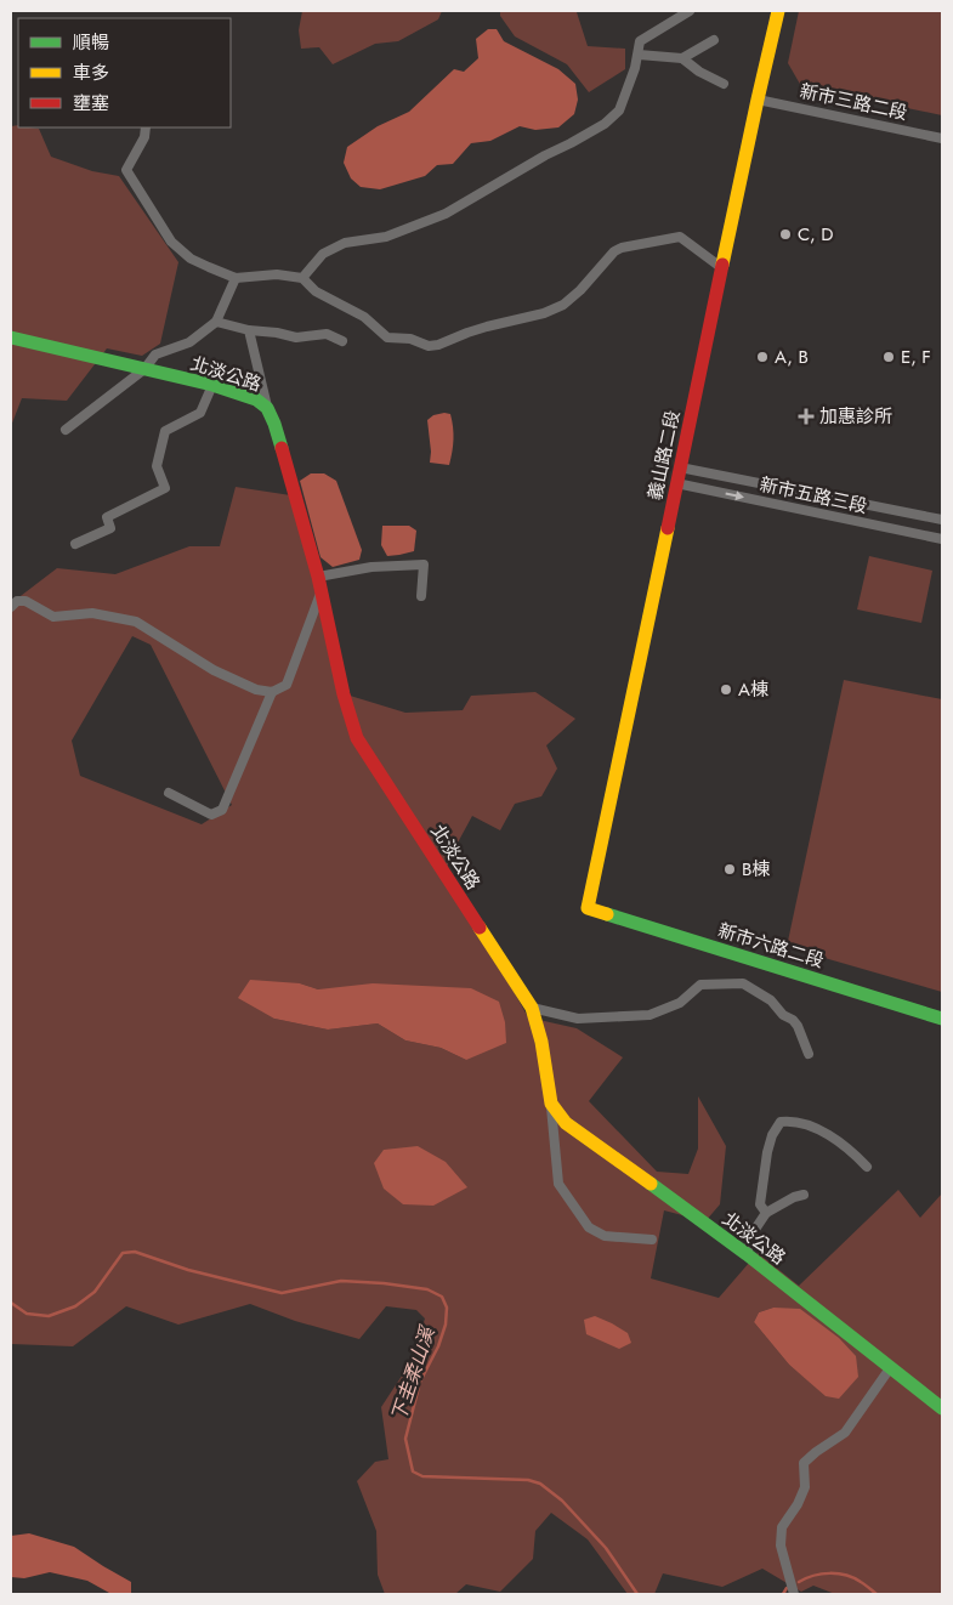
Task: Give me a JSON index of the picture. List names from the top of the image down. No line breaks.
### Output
{"streets":{"main road":["北淡公路","義山路二段","新市六路二段"],"street":["新市三路二段","新市五路三段"]},"crossings":[["新市三路二段","義山路二段"],["義山路二段","新市五路三段"],["義山路二段","新市六路二段"]],"water":["下圭柔山溪"],"places":{"other":["C, D","A, B","E, F","A棟","B棟"],"health":["加惠診所"]},"legend":["順暢","車多","壅塞"]}
